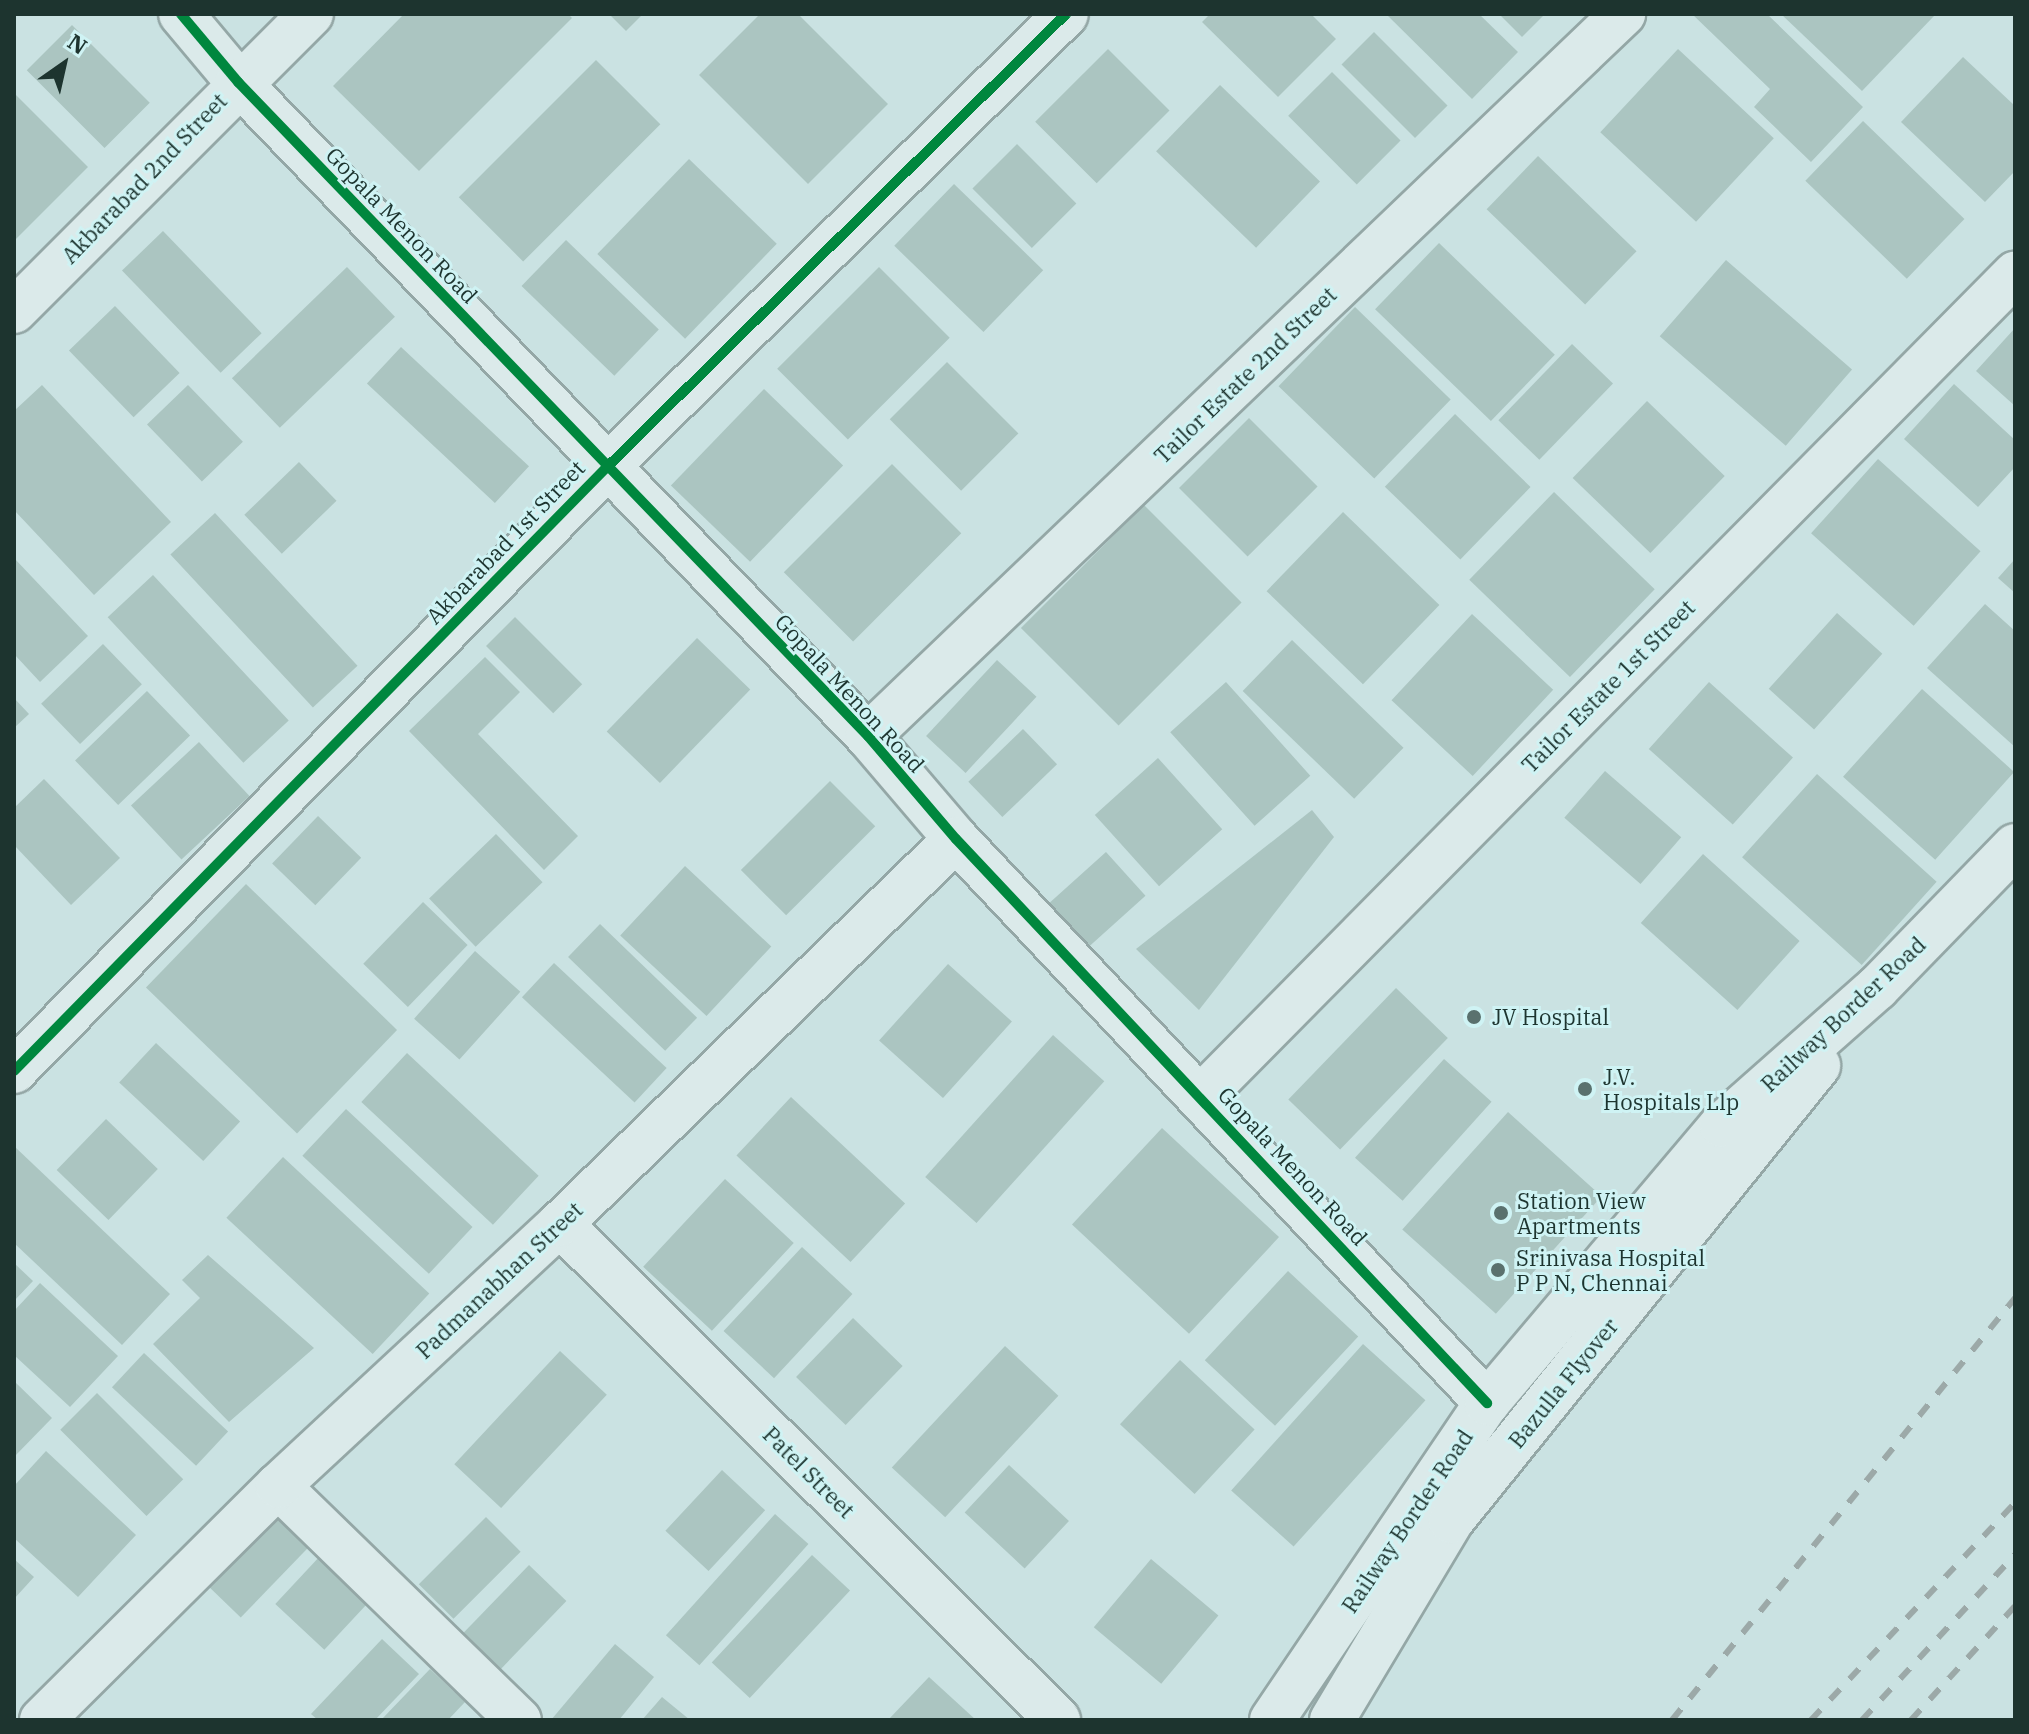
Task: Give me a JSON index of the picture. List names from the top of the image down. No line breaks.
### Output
{"streets":{"street":["Akbarabad 2nd Street","Gopala Menon Road","Tailor Estate 2nd Street","Akbarabad 1st Street","Tailor Estate 1st Street","Railway Border Road","Padmanabhan Street","Bazulla Flyover","Patel Street"]},"crossings":[["Akbarabad 2nd Street","Gopala Menon Road"],["Gopala Menon Road","Tailor Estate 2nd Street"],["Gopala Menon Road","Akbarabad 1st Street"],["Gopala Menon Road","Tailor Estate 1st Street"],["Gopala Menon Road","Railway Border Road"],["Gopala Menon Road","Padmanabhan Street"],["Railway Border Road","Bazulla Flyover"],["Padmanabhan Street","Patel Street"]],"places":["JV Hospital","J.V. Hospitals Llp","Station View Apartments","Srinivasa Hospital P P N, Chennai"],"north":"top right"}
